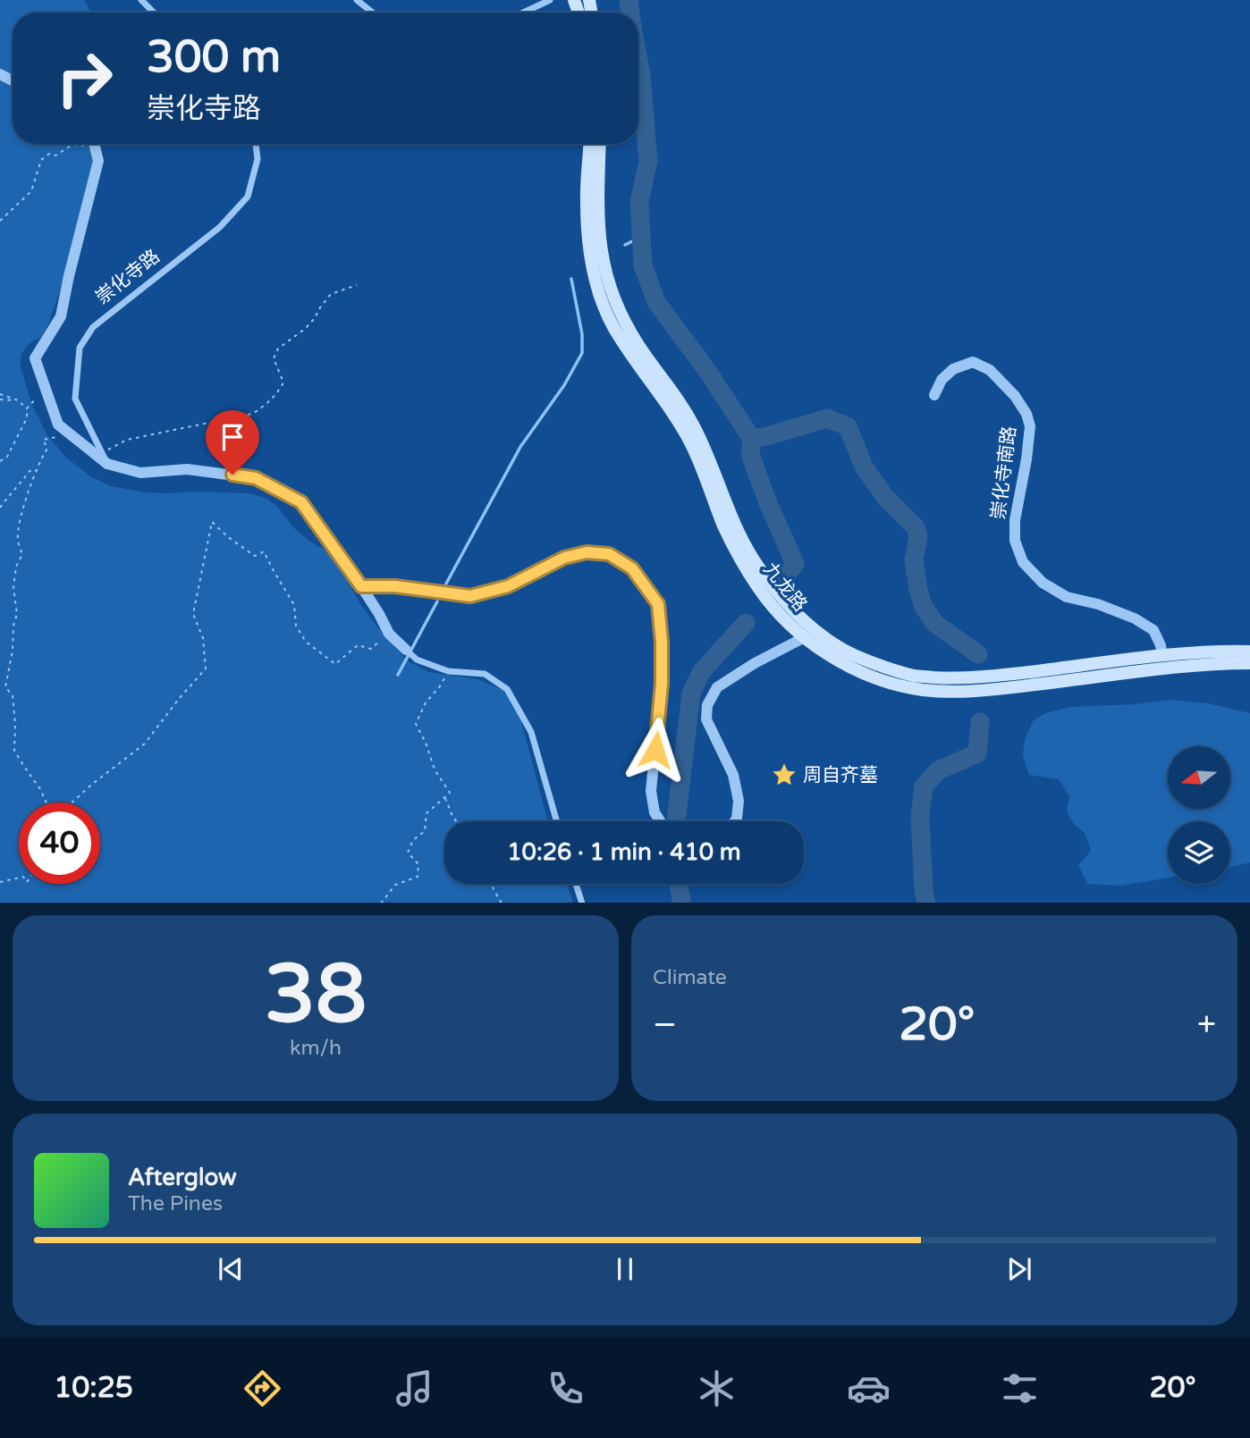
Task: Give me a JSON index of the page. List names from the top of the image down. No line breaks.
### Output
{"streets":{"main road":["九龙路"],"street":["崇化寺路","崇化寺南路"]},"crossings":[["崇化寺南路","九龙路"]],"places":{"place":["周自齐墓"]},"north":"left","page":{"turn":["300 m","崇化寺路"],"limit":"40","trip":"10:26 · 1 min · 410 m","tile":[["38","km/h"],"Climate"],"heat":["−","20°","+"],"song":["Afterglow","The Pines"],"tabs":["10:25","20°"]}}
